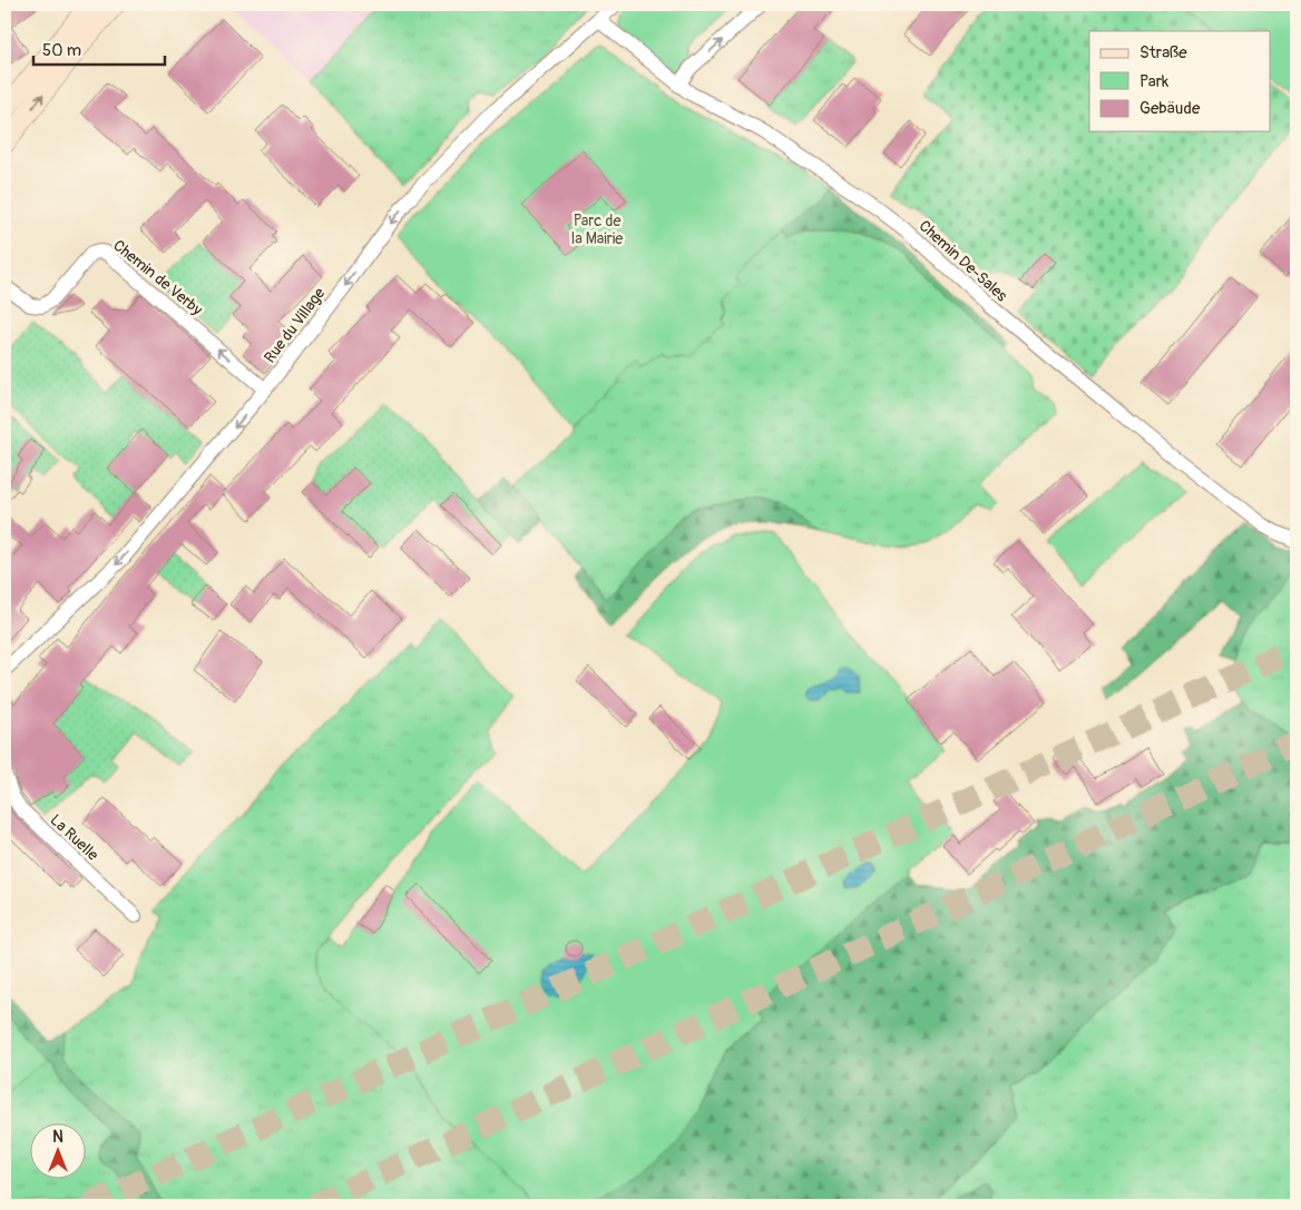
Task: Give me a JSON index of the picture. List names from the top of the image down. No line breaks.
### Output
{"streets":{"street":["Chemin De-Sales","Chemin de Verby","Rue du Village","La Ruelle"]},"crossings":[["Chemin De-Sales","Rue du Village"],["Chemin de Verby","Rue du Village"]],"one_way":["Chemin de Verby","Rue du Village"],"parks":["Parc de la Mairie"],"legend":["Straße","Park","Gebäude"],"scale_bar":"50 m","north":"top"}
